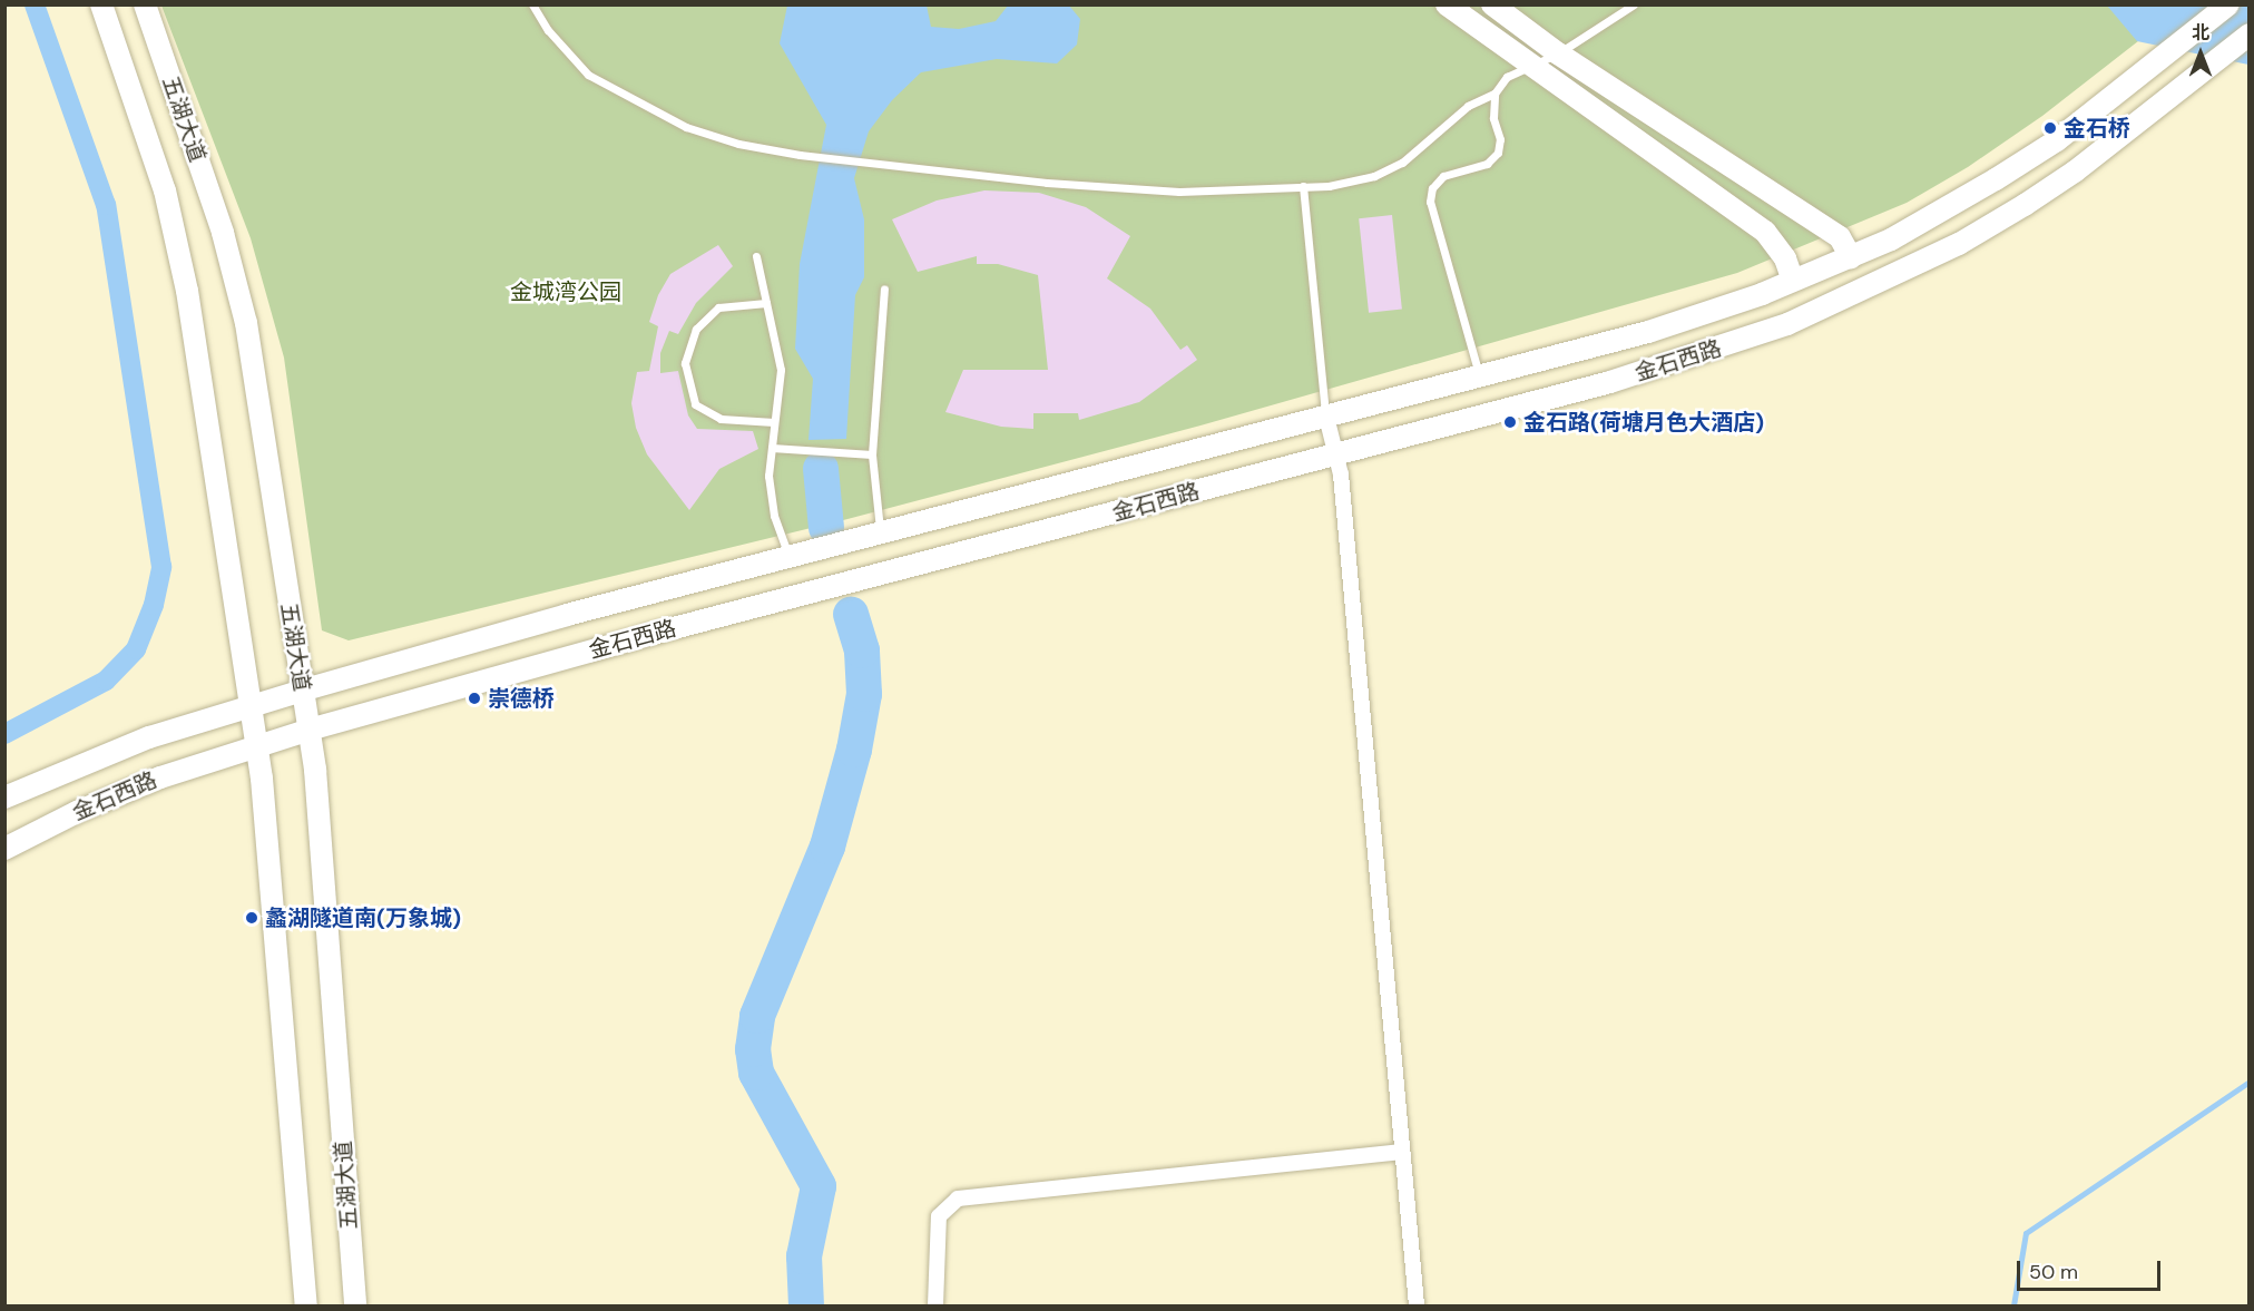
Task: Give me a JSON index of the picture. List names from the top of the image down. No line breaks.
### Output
{"streets":{"main road":["五湖大道","金石西路"]},"crossings":[["五湖大道","金石西路"]],"parks":["金城湾公园"],"places":["金石桥","金石路(荷塘月色大酒店)","崇德桥","蠡湖隧道南(万象城)"],"scale_bar":"50 m","north":"top"}
